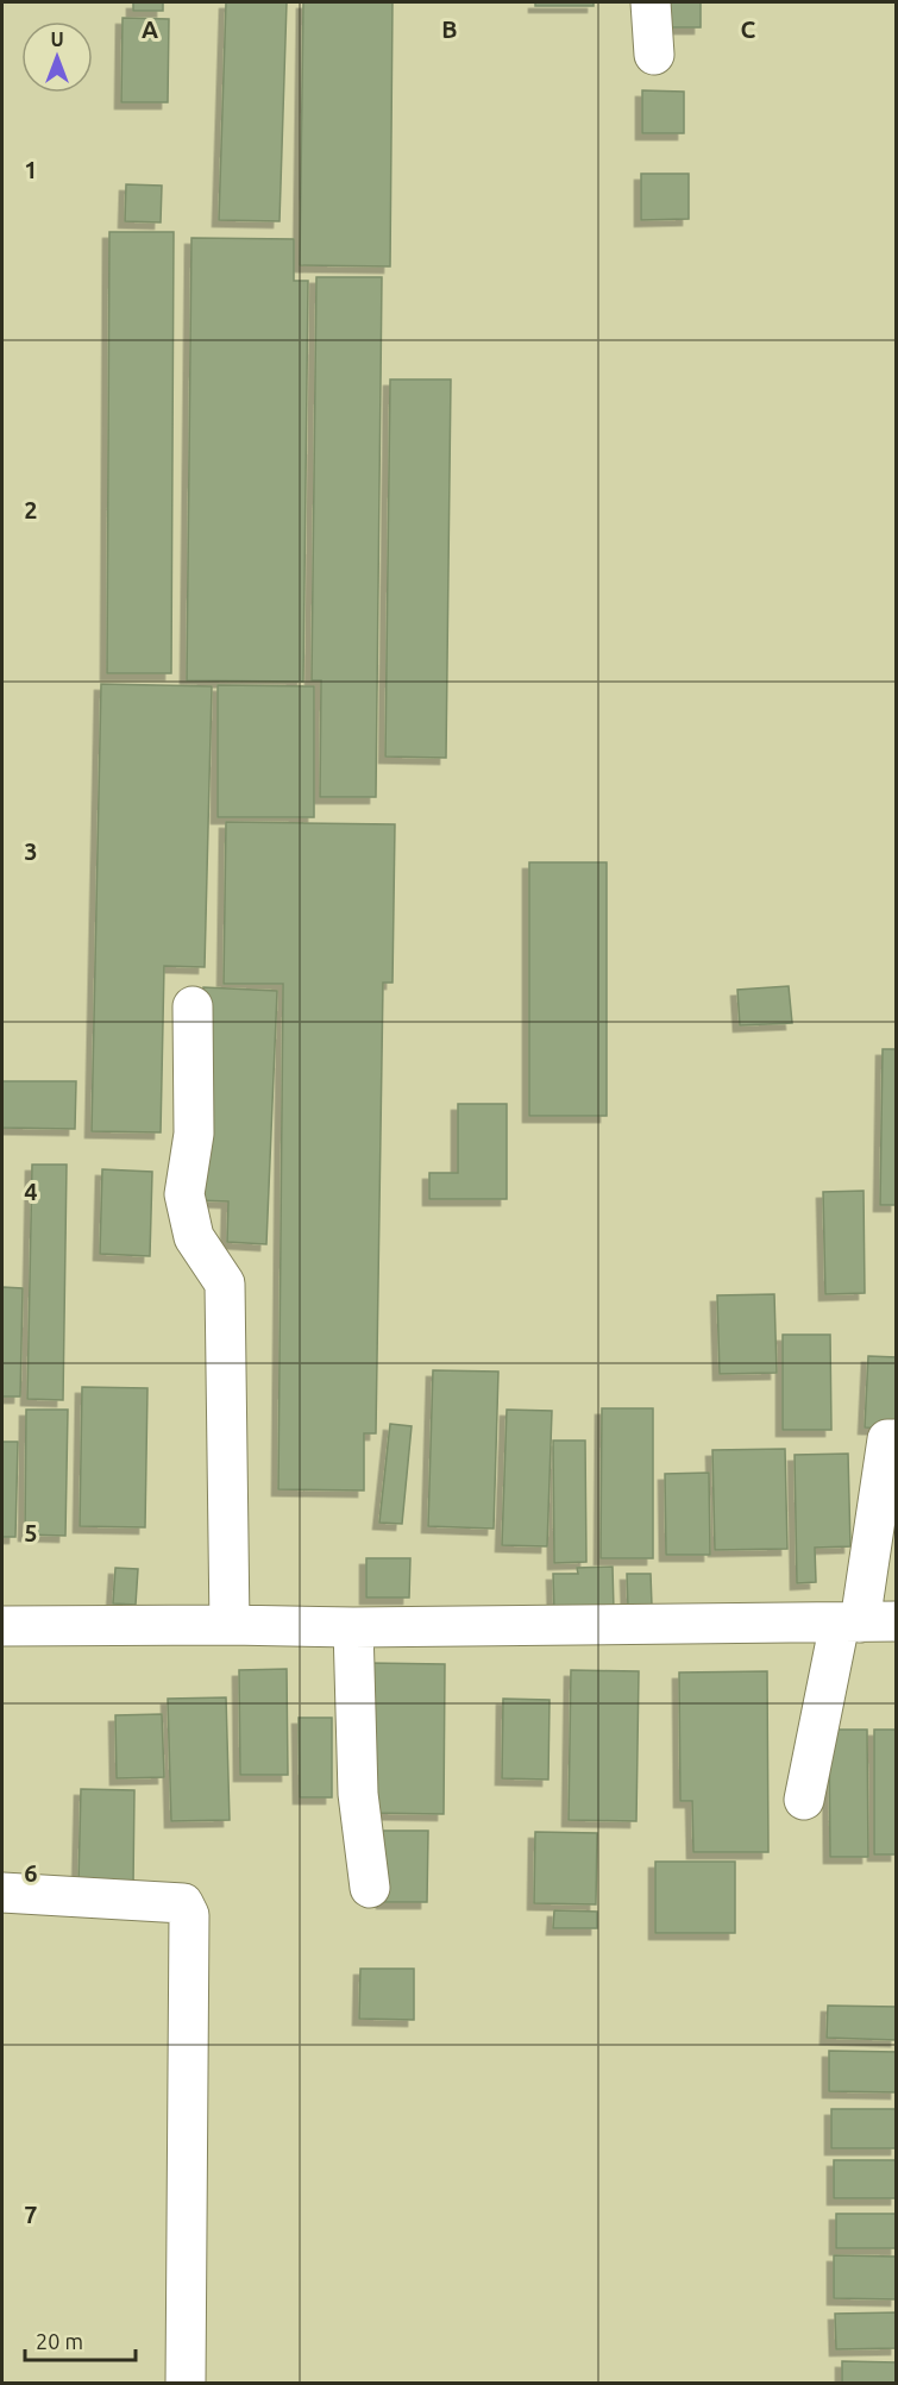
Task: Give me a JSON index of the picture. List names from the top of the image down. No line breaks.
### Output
{"scale_bar":"20 m","north":"top","grid":{"columns":["A","B","C"],"rows":["1","2","3","4","5","6","7"]}}
